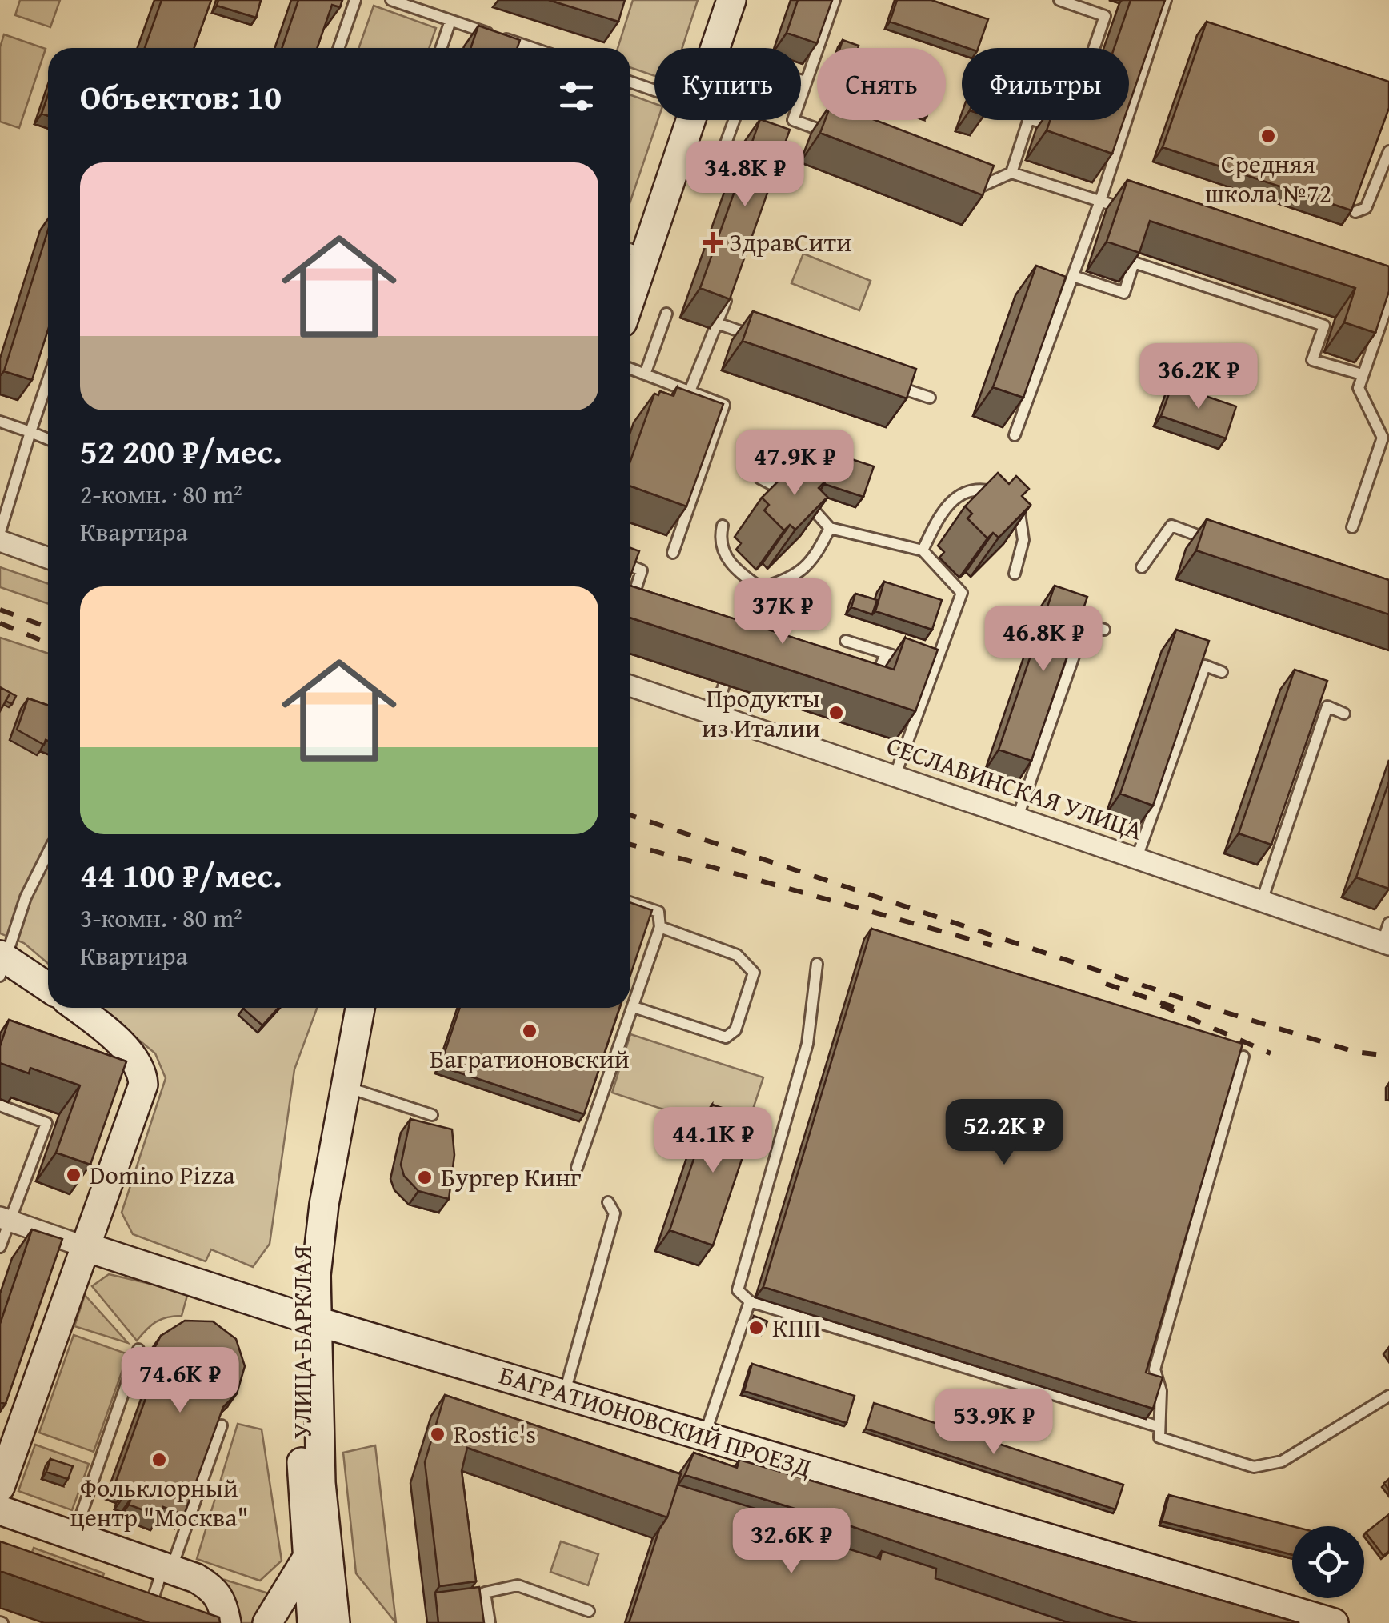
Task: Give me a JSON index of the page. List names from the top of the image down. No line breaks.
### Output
{"streets":{"street":["СЕСЛАВИНСКАЯ УЛИЦА","УЛИЦА БАРКЛАЯ","БАГРАТИОНОВСКИЙ ПРОЕЗД"]},"crossings":[["УЛИЦА БАРКЛАЯ","БАГРАТИОНОВСКИЙ ПРОЕЗД"]],"places":{"other":["Средняя школа №72","Продукты из Италии","Багратионовский","Domino Pizza","Бургер Кинг","КПП","Rostic's","Фольклорный центр \"Москва\""],"health":["ЗдравСити"]},"page":{"chip":["Купить","Снять","Фильтры"],"heading":"Объектов: 10","price":["34.8K ₽","36.2K ₽","47.9K ₽","37K ₽","46.8K ₽","52.2K ₽","44.1K ₽","74.6K ₽","53.9K ₽","32.6K ₽"],"list":[{"name":"52 200 ₽/мес.","note":"2-комн. · 80 m² · Квартира"},{"name":"44 100 ₽/мес.","note":"3-комн. · 80 m² · Квартира"}]}}
